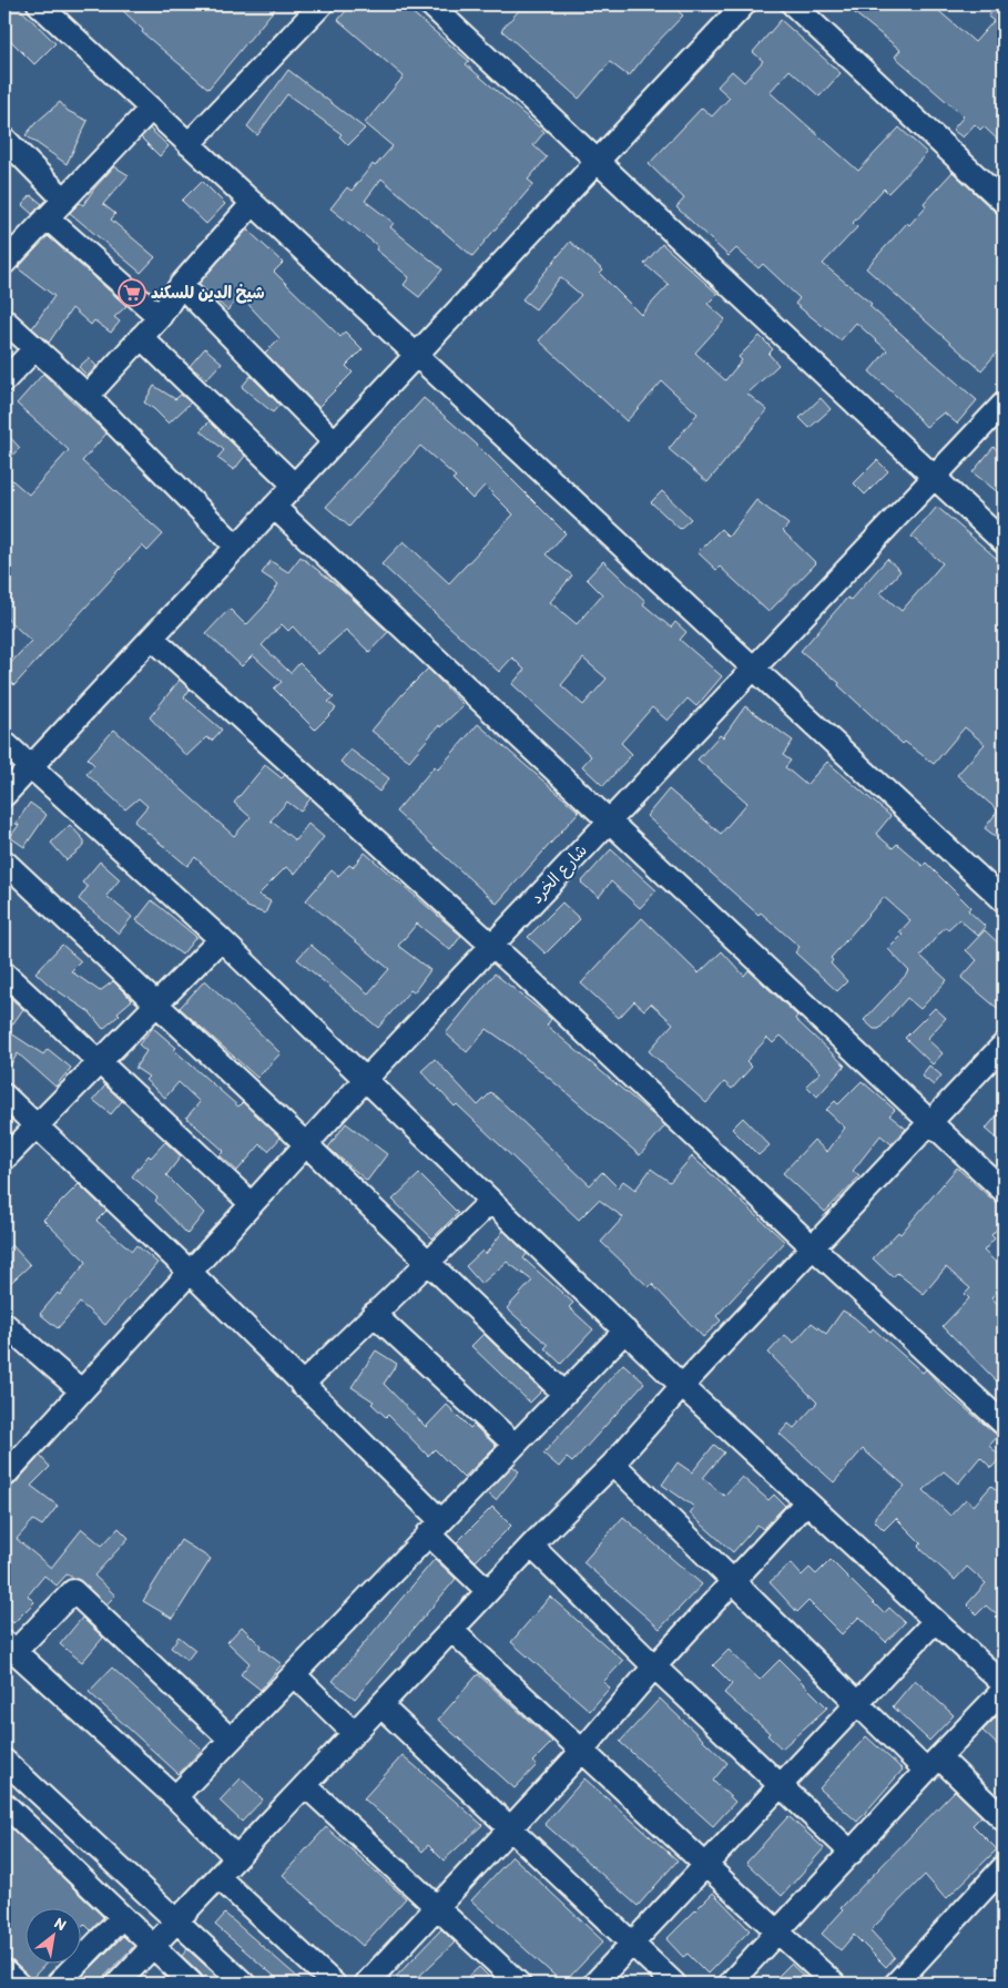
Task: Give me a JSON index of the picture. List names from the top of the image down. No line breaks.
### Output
{"streets":{"street":["شارع الخرد"]},"places":{"supermarket":["شيخ الدين للسكند"]},"north":"top right"}
